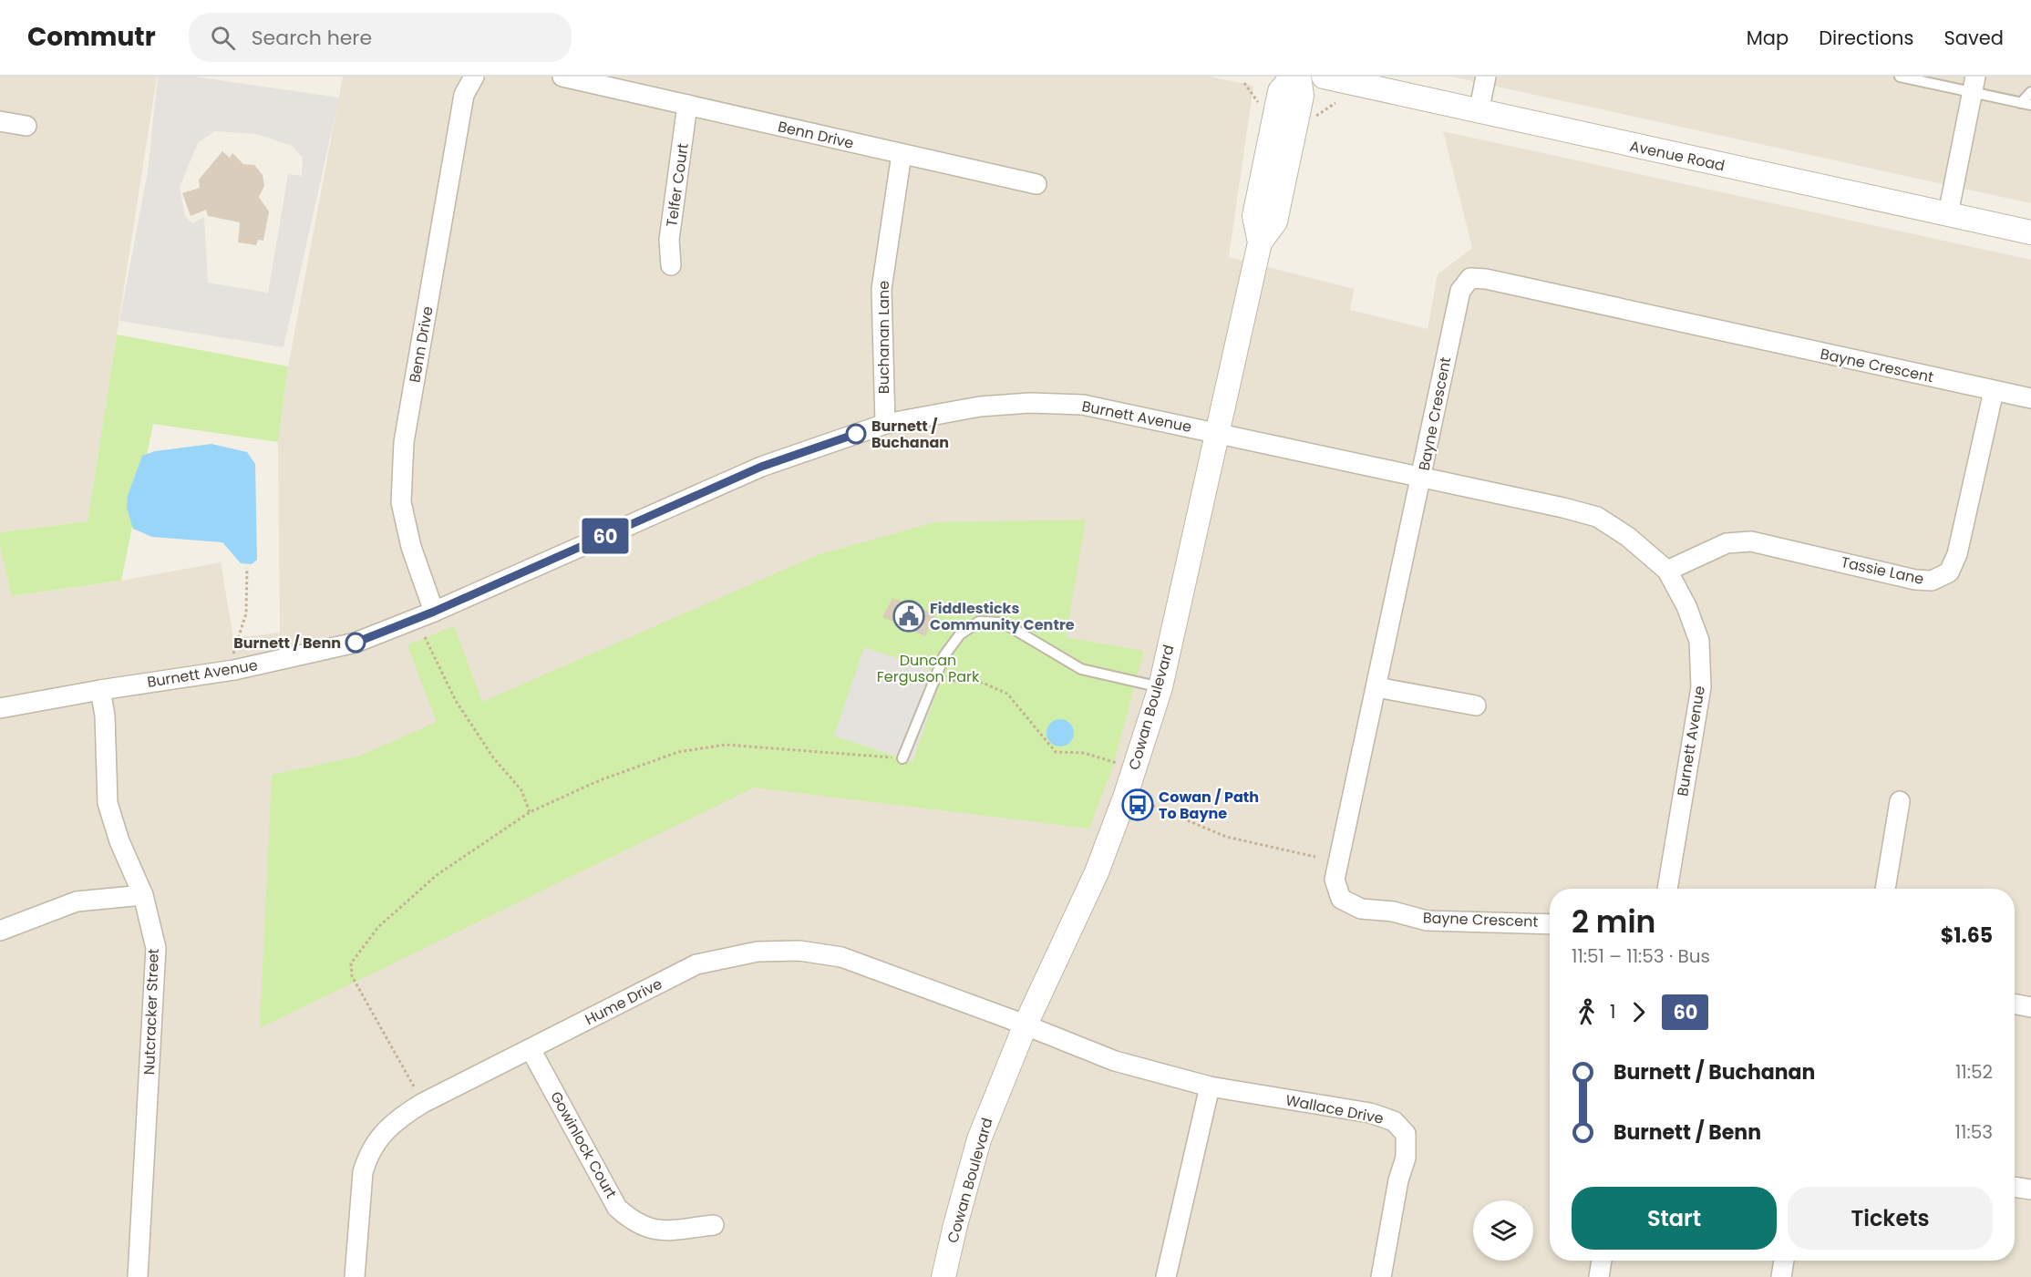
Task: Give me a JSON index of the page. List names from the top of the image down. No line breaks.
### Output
{"streets":{"street":["Benn Drive","Avenue Road","Telfer Court","Buchanan Lane","Bayne Crescent","Burnett Avenue","Tassie Lane","Cowan Boulevard","Hume Drive","Nutcracker Street","Wallace Drive","Gowinlock Court"]},"crossings":[["Benn Drive","Telfer Court"],["Benn Drive","Buchanan Lane"],["Benn Drive","Burnett Avenue"],["Buchanan Lane","Burnett Avenue"],["Bayne Crescent","Burnett Avenue"],["Bayne Crescent","Tassie Lane"],["Burnett Avenue","Tassie Lane"],["Burnett Avenue","Cowan Boulevard"],["Burnett Avenue","Nutcracker Street"],["Cowan Boulevard","Hume Drive"],["Cowan Boulevard","Wallace Drive"],["Hume Drive","Wallace Drive"],["Hume Drive","Gowinlock Court"]],"parks":["Duncan Ferguson Park"],"places":{"other":["Burnett / Buchanan","Burnett / Benn"],"public building":["Fiddlesticks Community Centre"],"bus stop":["Cowan / Path To Bayne"]},"lines":["bus line 60"],"page":{"header":"Commutr","search":"Search here","nav":["Map","Directions","Saved"],"on_map":"60","heading":["2 min","11:51 – 11:53 · Bus","$1.65"],"legs":["1","60"],"list":[{"name":"Burnett / Buchanan","value":"11:52"},{"name":"Burnett / Benn","value":"11:53"}],"buttons":["Start","Tickets"]}}
